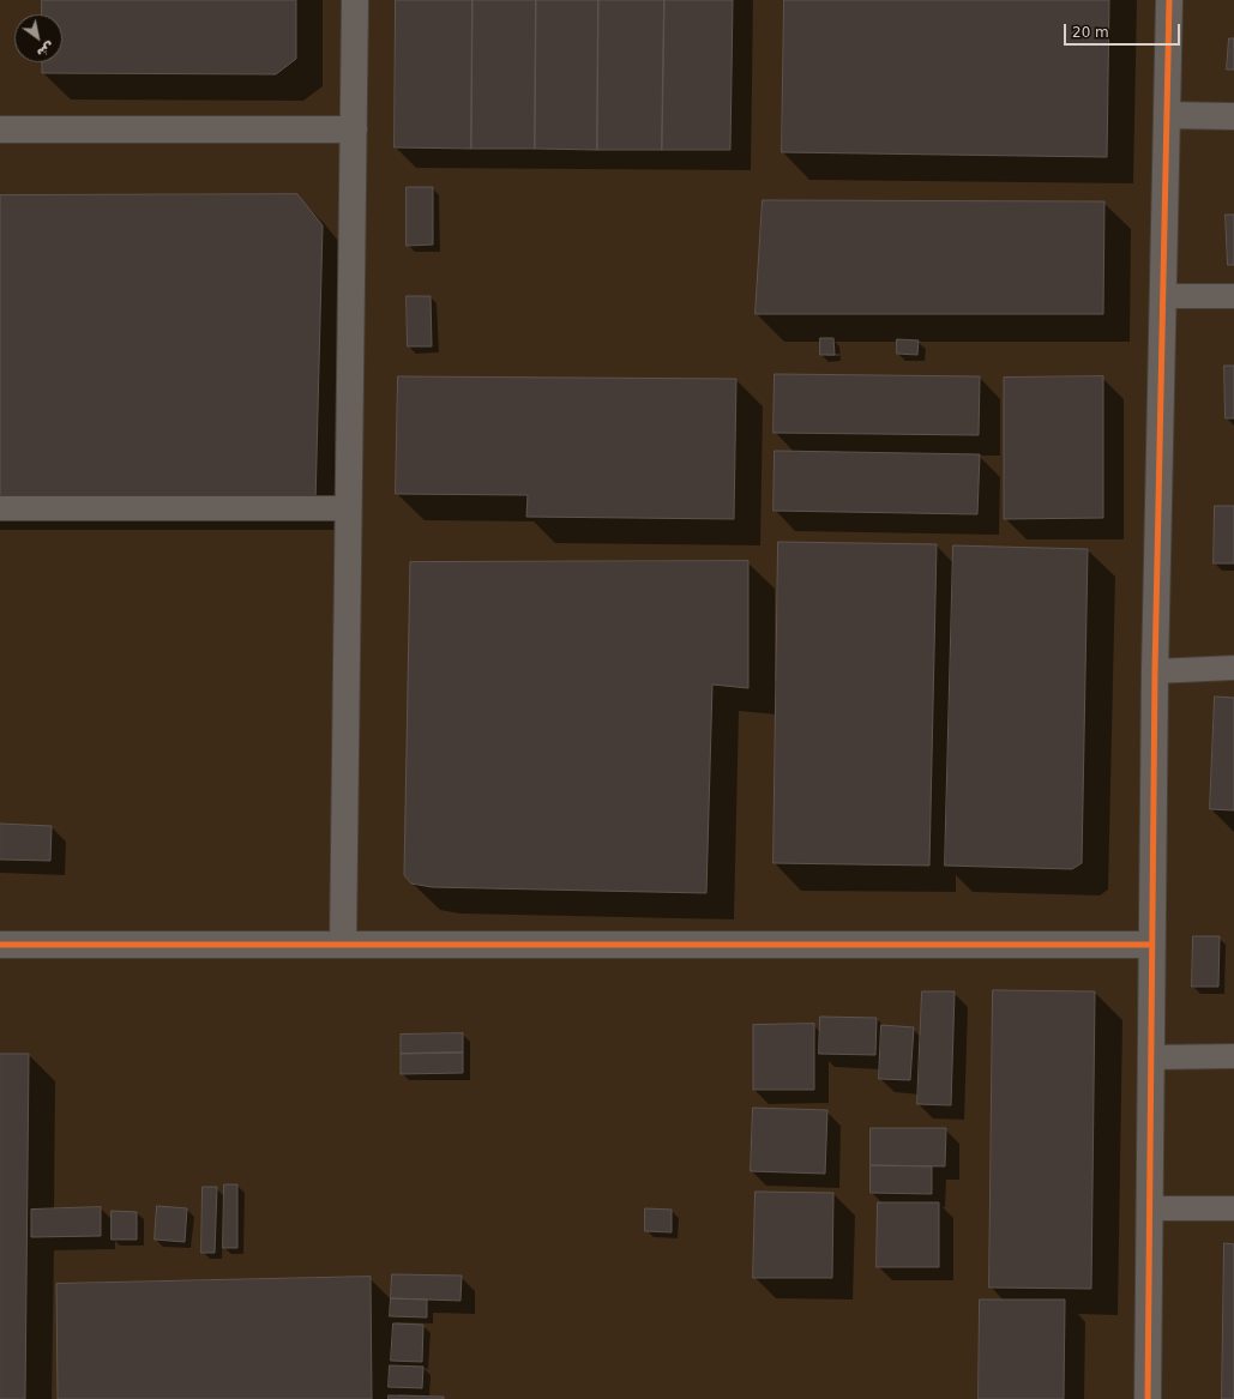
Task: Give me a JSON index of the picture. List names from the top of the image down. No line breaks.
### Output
{"scale_bar":"20 m","north":"bottom right"}
